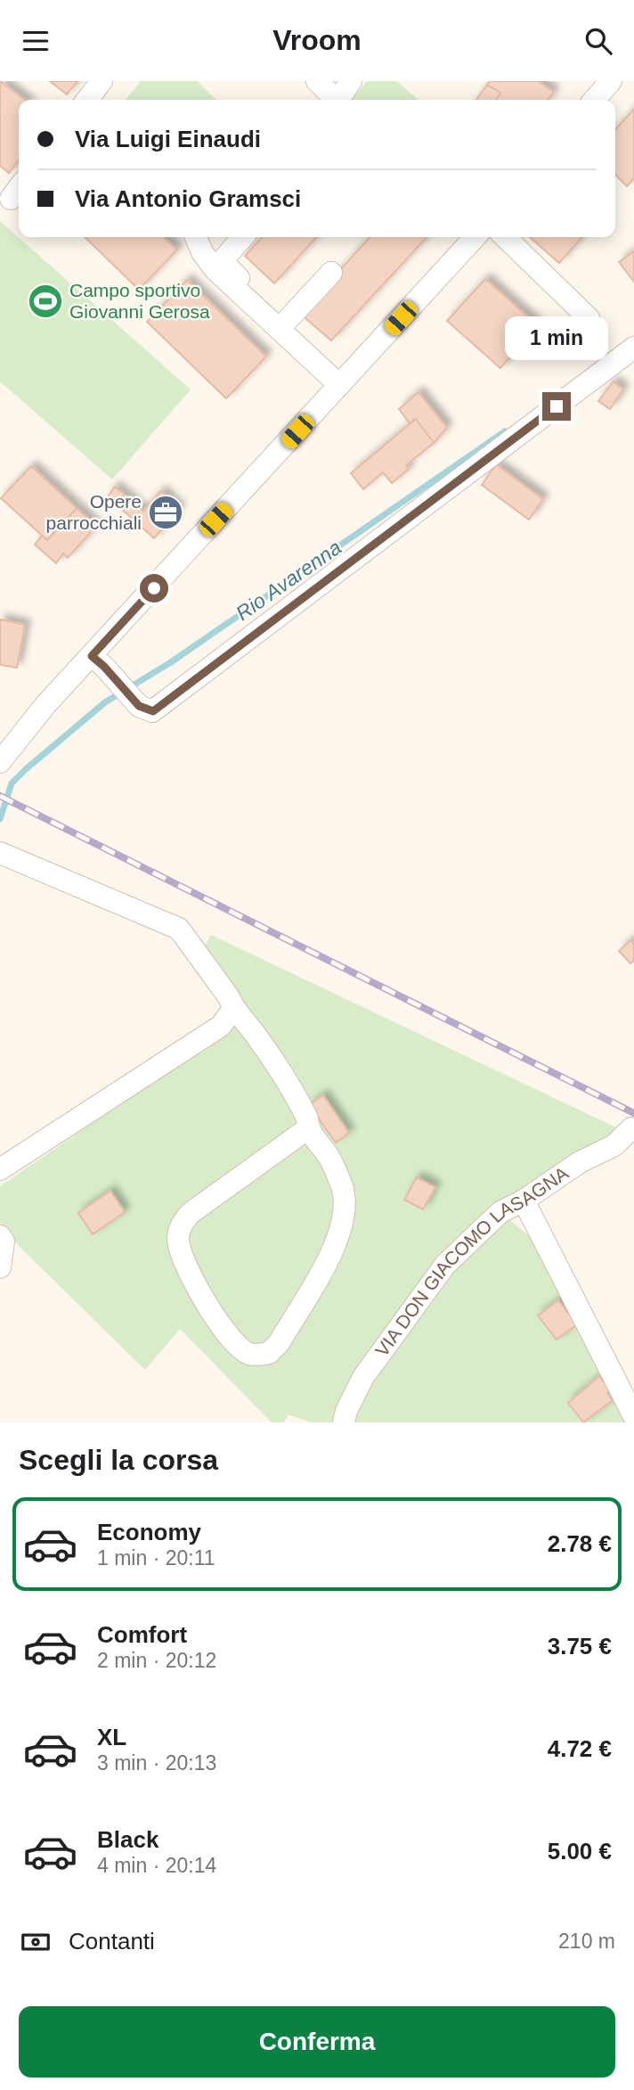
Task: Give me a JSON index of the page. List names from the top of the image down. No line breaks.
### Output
{"streets":{"street":["VIA DON GIACOMO LASAGNA"]},"water":["Rio Avarenna"],"places":{"sports":["Campo sportivo Giovanni Gerosa"],"office":["Opere parrocchiali"]},"page":{"header":"Vroom","banner":["Via Luigi Einaudi","Via Antonio Gramsci"],"bubble":"1 min","heading":"Scegli la corsa","list":[{"name":"Economy","note":"1 min · 20:11","value":"2.78 €"},{"name":"Comfort","note":"2 min · 20:12","value":"3.75 €"},{"name":"XL","note":"3 min · 20:13","value":"4.72 €"},{"name":"Black","note":"4 min · 20:14","value":"5.00 €"}],"pay":["Contanti","210 m"],"buttons":"Conferma"}}
